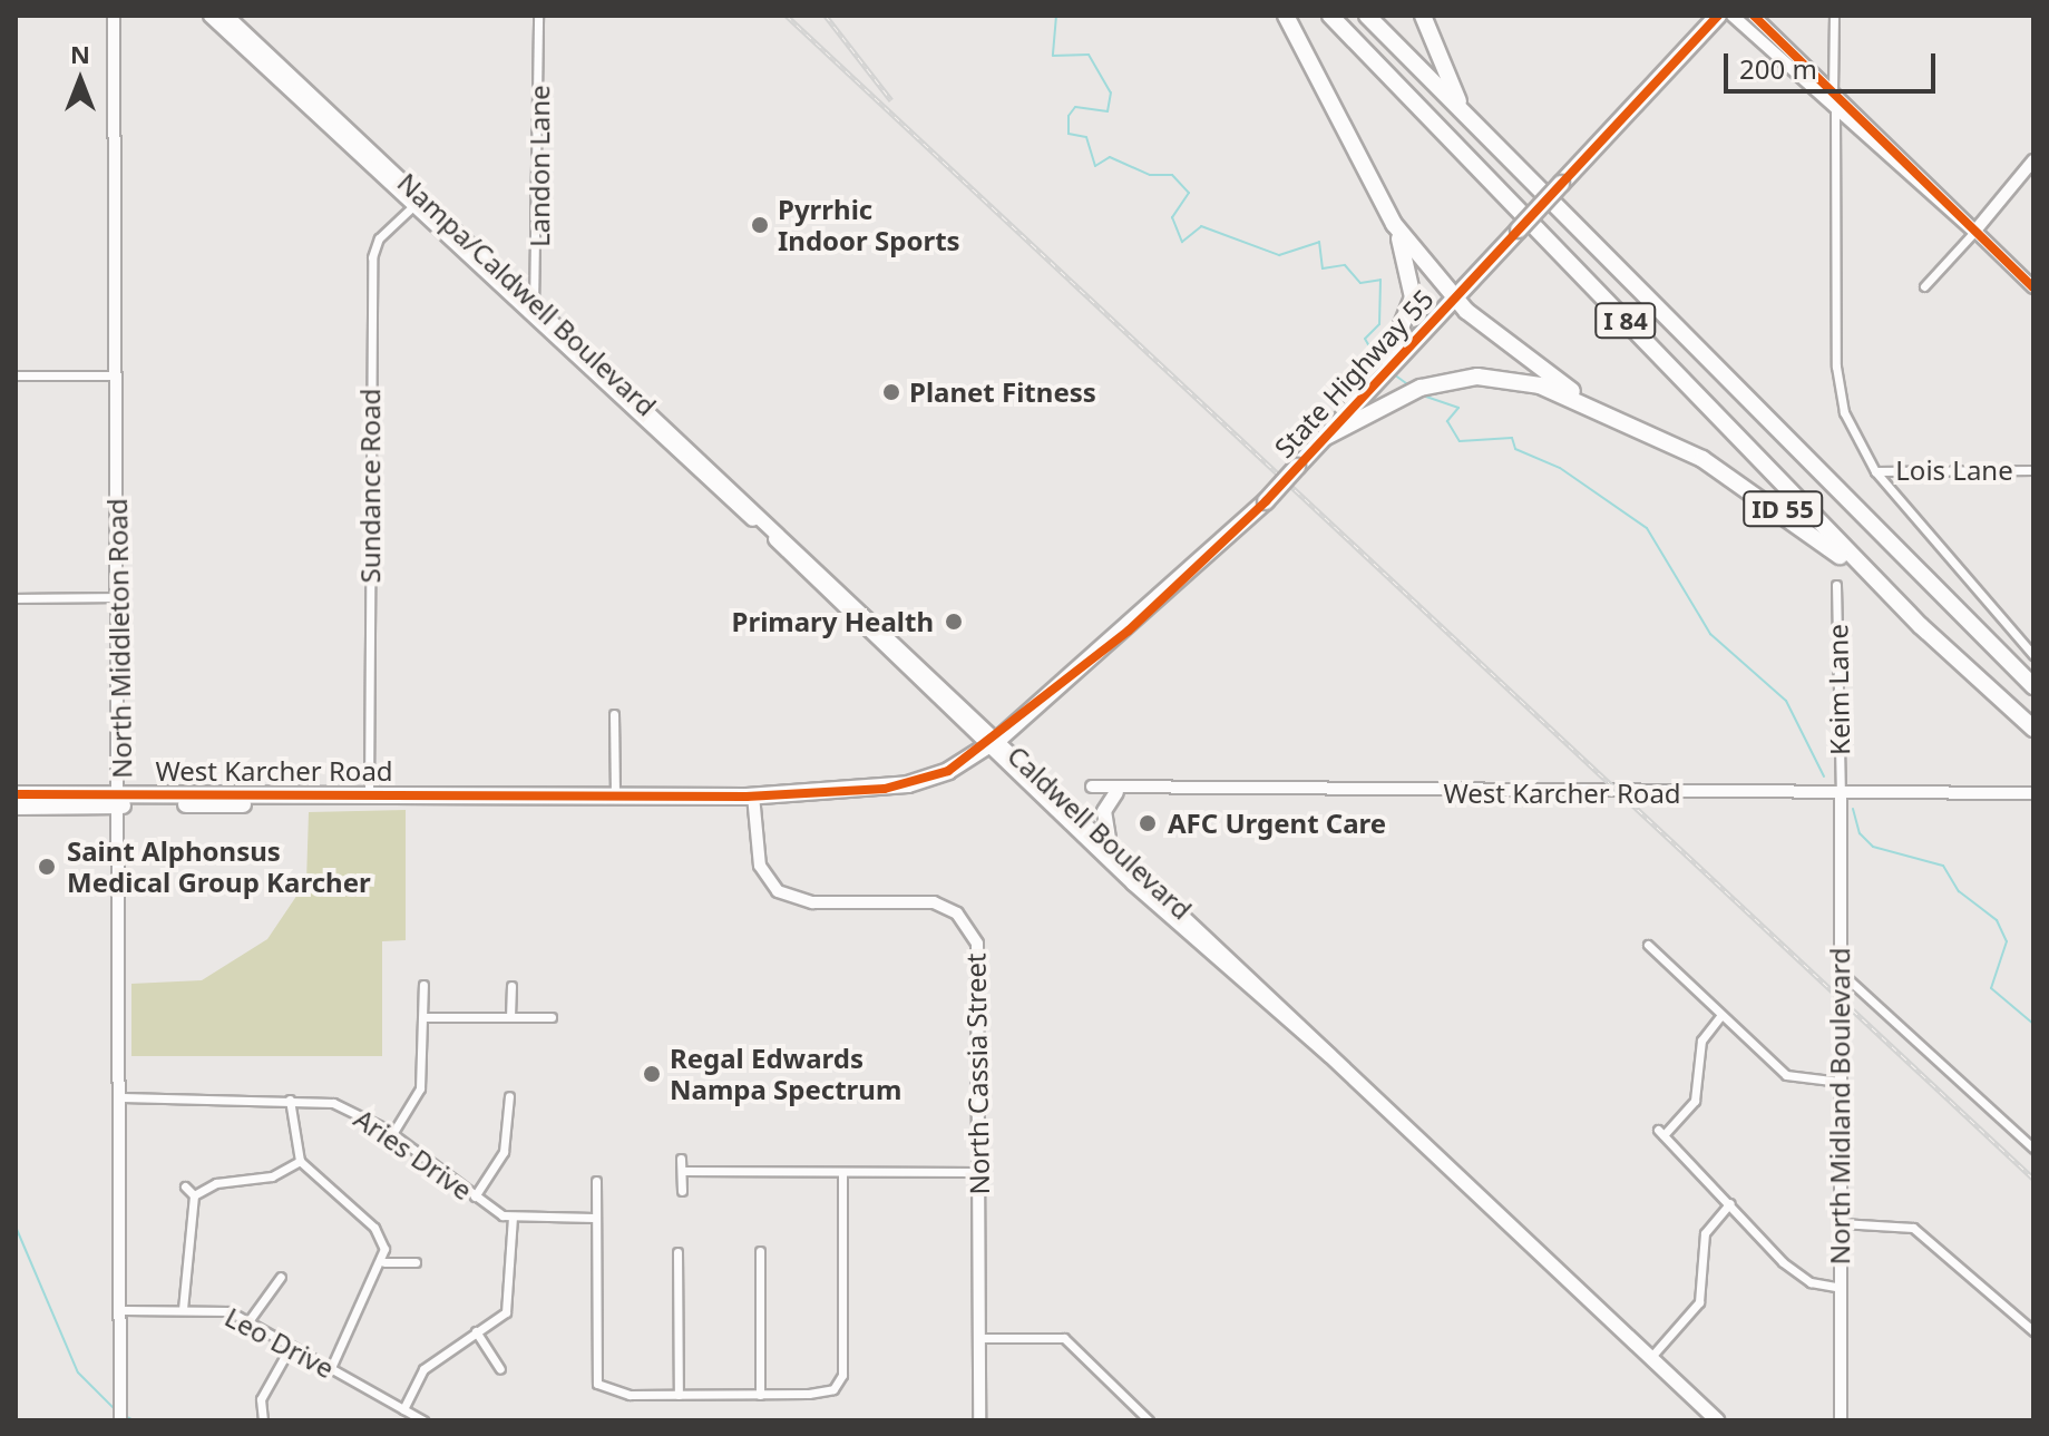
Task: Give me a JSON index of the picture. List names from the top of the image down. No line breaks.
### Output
{"streets":{"highway":["I 84","State Highway 55","ID 55","West Karcher Road"],"main road":["Nampa/Caldwell Boulevard","Caldwell Boulevard"],"street":["Landon Lane","Lois Lane","Sundance Road","North Middleton Road","Keim Lane","North Cassia Street","North Midland Boulevard","Aries Drive","Leo Drive"]},"crossings":[["Landon Lane","Nampa/Caldwell Boulevard"],["Nampa/Caldwell Boulevard","Sundance Road"],["Nampa/Caldwell Boulevard","Caldwell Boulevard"],["I 84","ID 55"],["State Highway 55","ID 55"],["State Highway 55","West Karcher Road"],["State Highway 55","Caldwell Boulevard"],["Sundance Road","West Karcher Road"],["North Middleton Road","West Karcher Road"],["North Middleton Road","Aries Drive"],["North Middleton Road","Leo Drive"],["Keim Lane","West Karcher Road"],["Keim Lane","North Midland Boulevard"],["West Karcher Road","Caldwell Boulevard"],["West Karcher Road","North Cassia Street"],["West Karcher Road","North Midland Boulevard"]],"places":["Pyrrhic Indoor Sports","Planet Fitness","Primary Health","AFC Urgent Care","Saint Alphonsus Medical Group Karcher","Regal Edwards Nampa Spectrum"],"scale_bar":"200 m","north":"top"}
